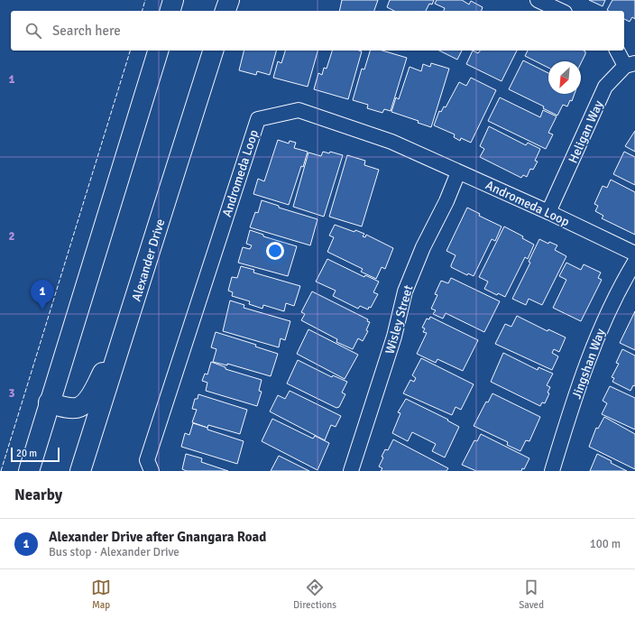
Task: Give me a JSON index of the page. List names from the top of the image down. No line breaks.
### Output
{"streets":{"main road":["Alexander Drive"],"street":["Heligan Way","Andromeda Loop","Wisley Street","Jingshan Way"]},"crossings":[["Heligan Way","Andromeda Loop"],["Andromeda Loop","Wisley Street"]],"scale_bar":"20 m","north":"bottom left","page":{"search":"Search here","pins":"1","scale":"20 m","heading":"Nearby","list":[{"mark":"1","name":"Alexander Drive after Gnangara Road","note":"Bus stop · Alexander Drive","value":"100 m"}],"nav":["Map","Directions","Saved"]},"grid":{"rows":["1","2","3"]}}
